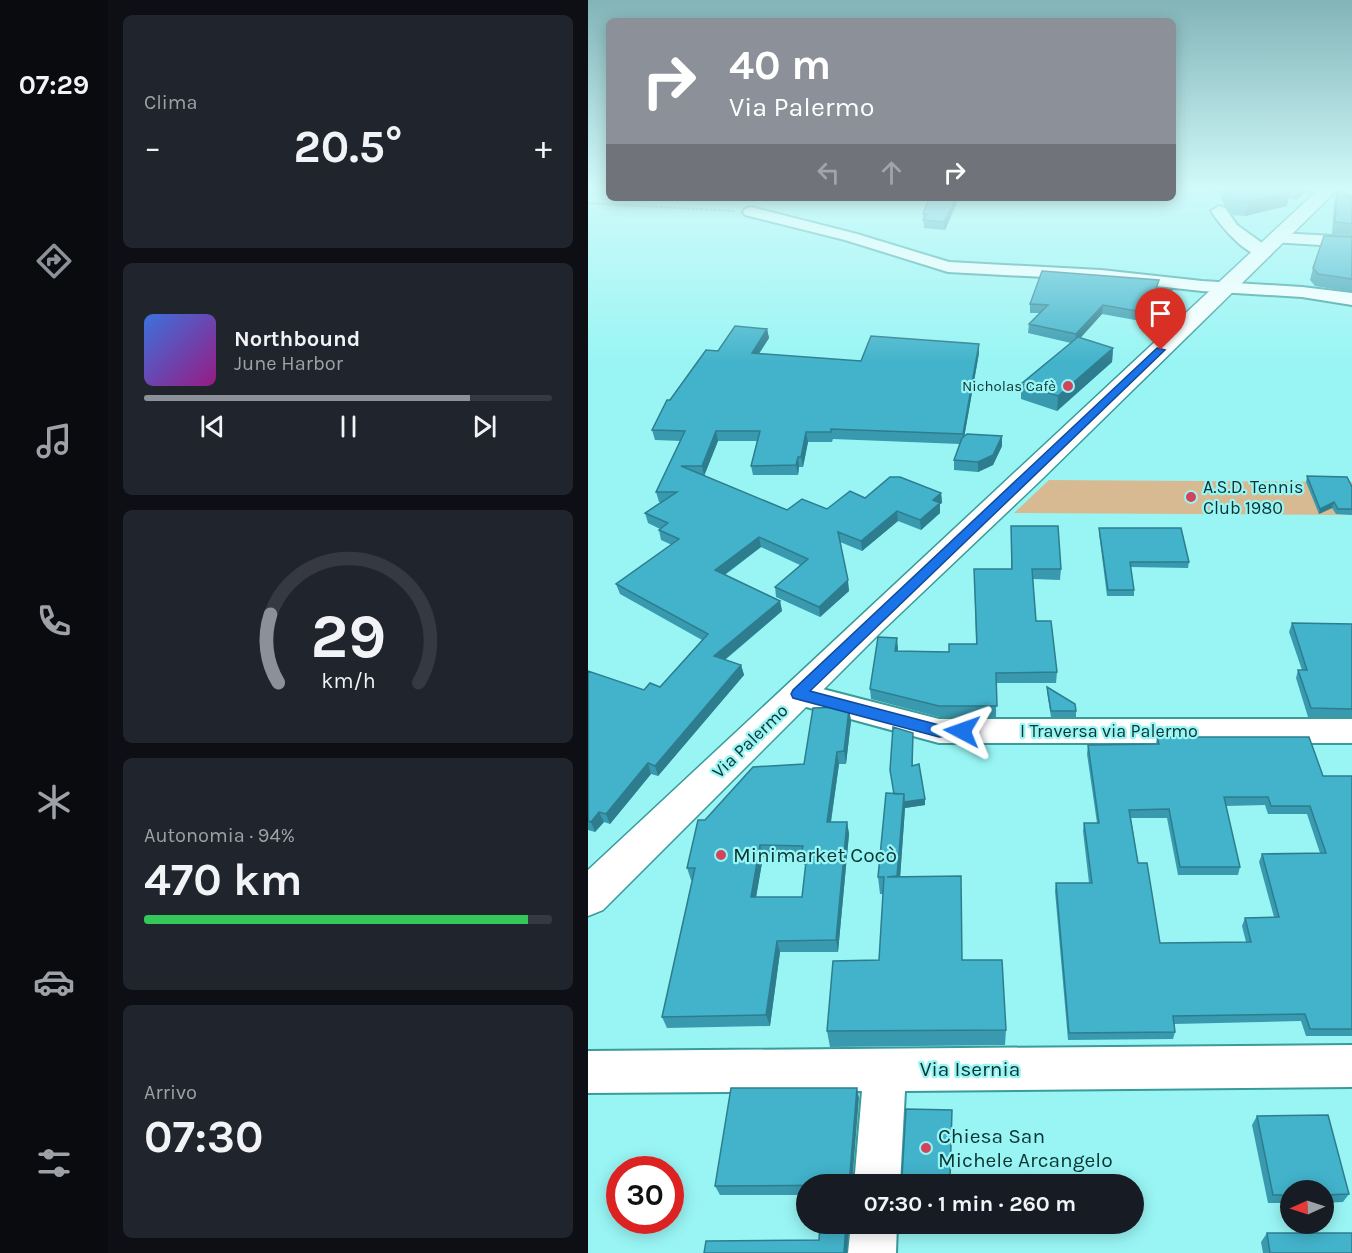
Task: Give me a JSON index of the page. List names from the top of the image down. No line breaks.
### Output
{"streets":{"main road":["Via Palermo"],"street":["I Traversa via Palermo","Via Isernia"]},"crossings":[["I Traversa via Palermo","Via Palermo"]],"places":["Nicholas Cafè","A.S.D. Tennis Club 1980","Minimarket Cocò","Chiesa San Michele Arcangelo"],"north":"left","page":{"tabs":"07:29","tile":["Clima",["Autonomia · 94%","470 km"],["Arrivo","07:30"]],"turn":["40 m","Via Palermo"],"heat":["−","20.5°","+"],"song":["Northbound","June Harbor"],"limit":"30","trip":"07:30 · 1 min · 260 m","gauge":["29","km/h"]}}
